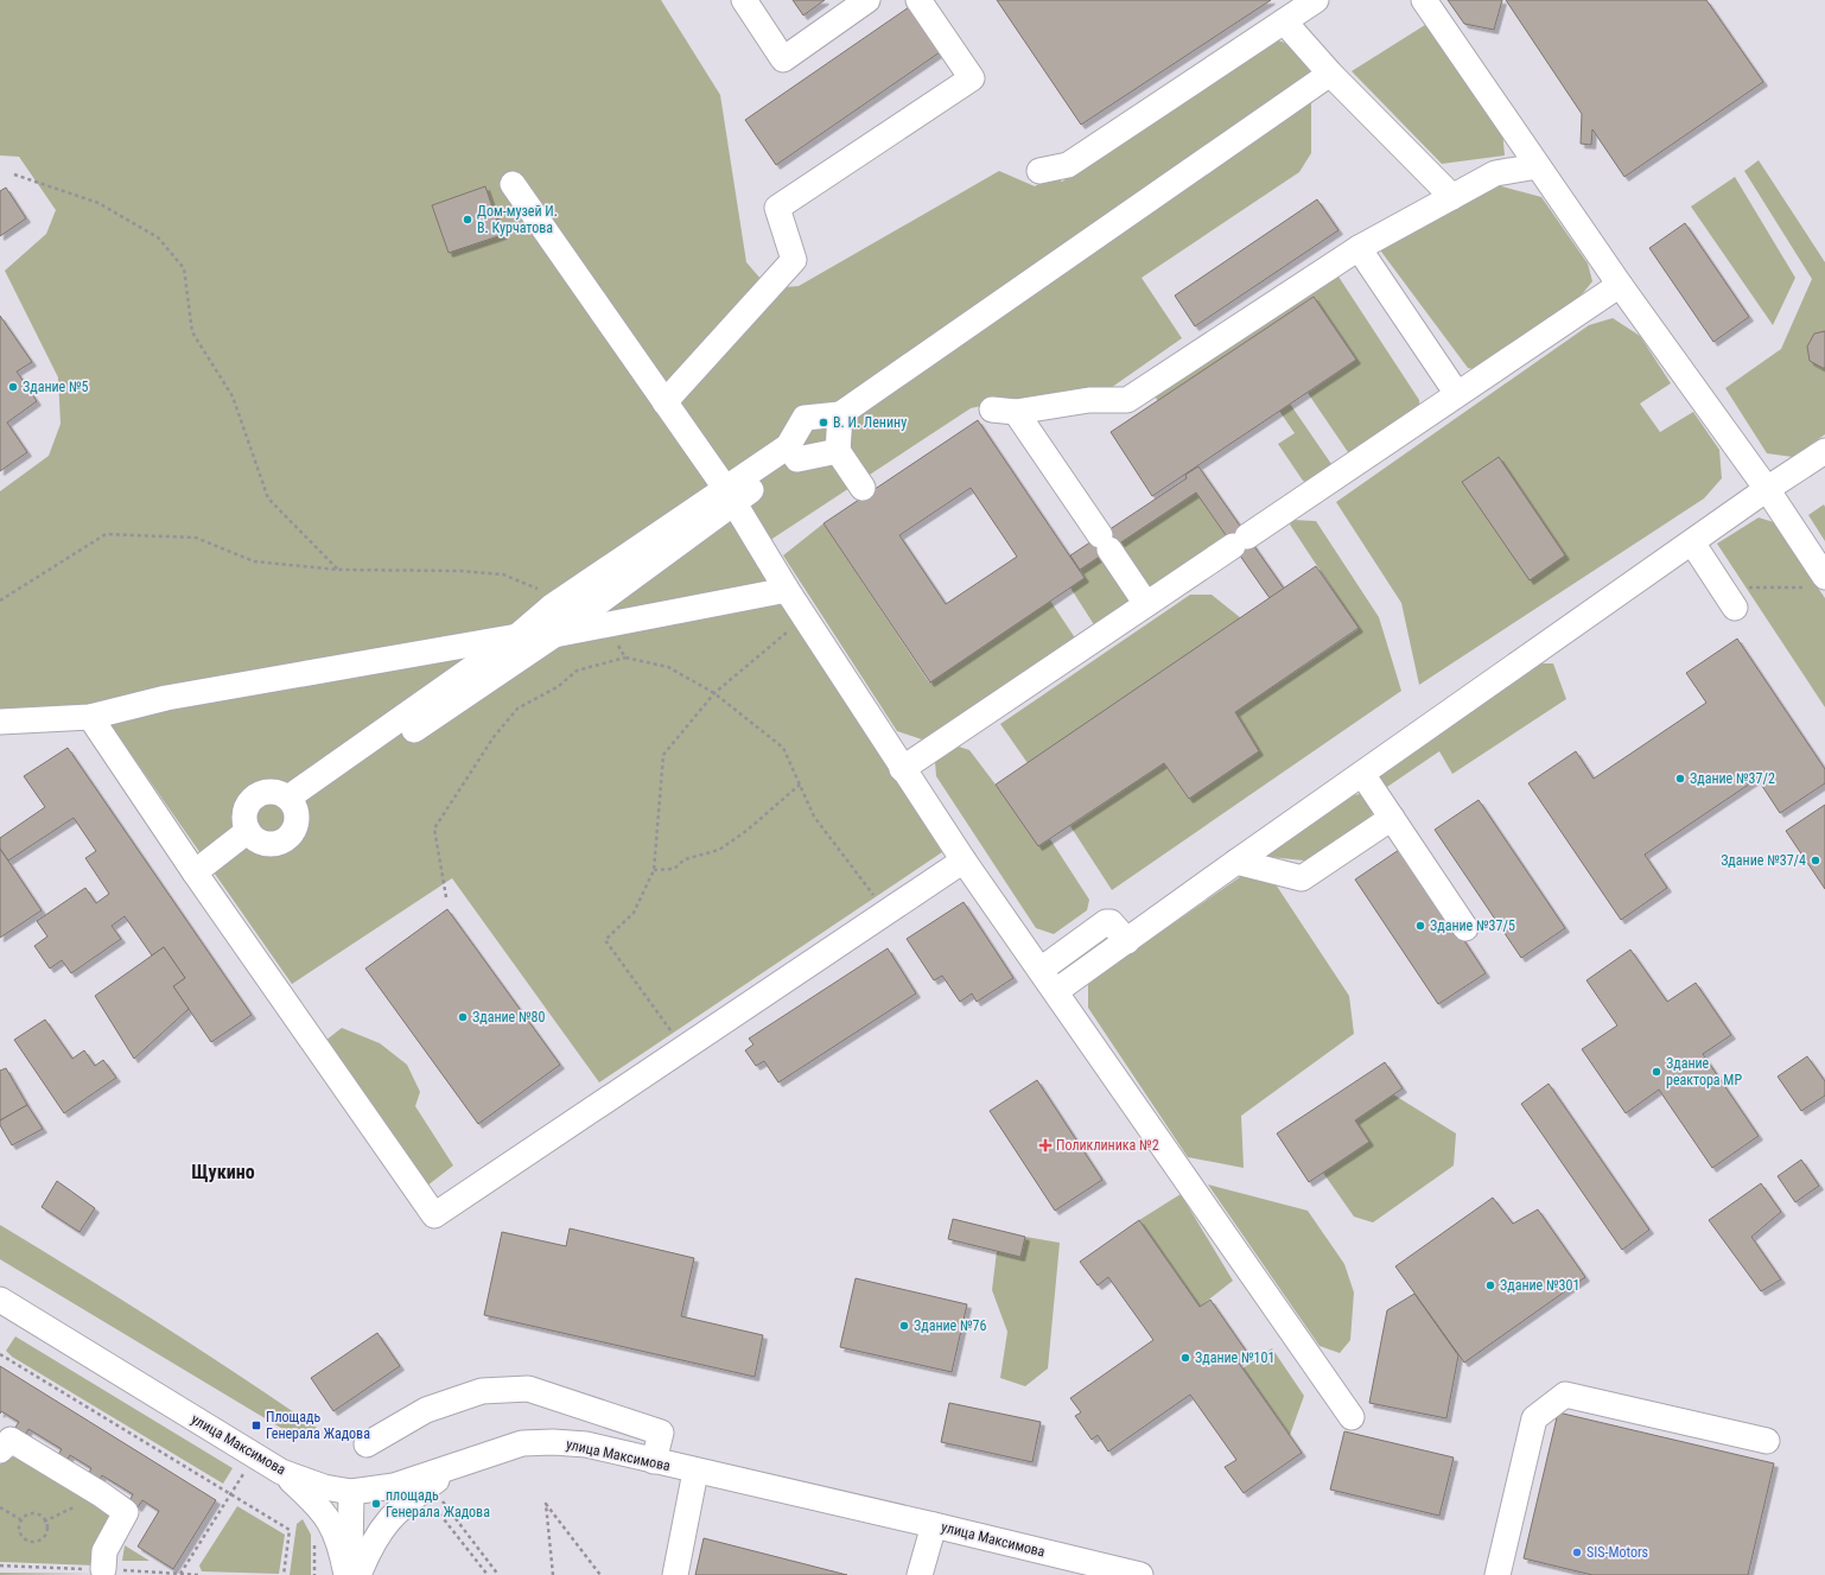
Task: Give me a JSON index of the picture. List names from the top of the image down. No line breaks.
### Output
{"streets":{"street":["улица Максимова"]},"districts":["Щукино"],"places":{"other":["Дом-музей И. В. Курчатова","Здание №5","В. И. Ленину","Здание №37/2","Здание №37/4","Здание №37/5","Здание №80","Здание реактора МР","Здание №301","Здание №76","Здание №101","площадь Генерала Жадова","SIS-Motors"],"health":["Поликлиника №2"],"transit":["Площадь Генерала Жадова"]}}
